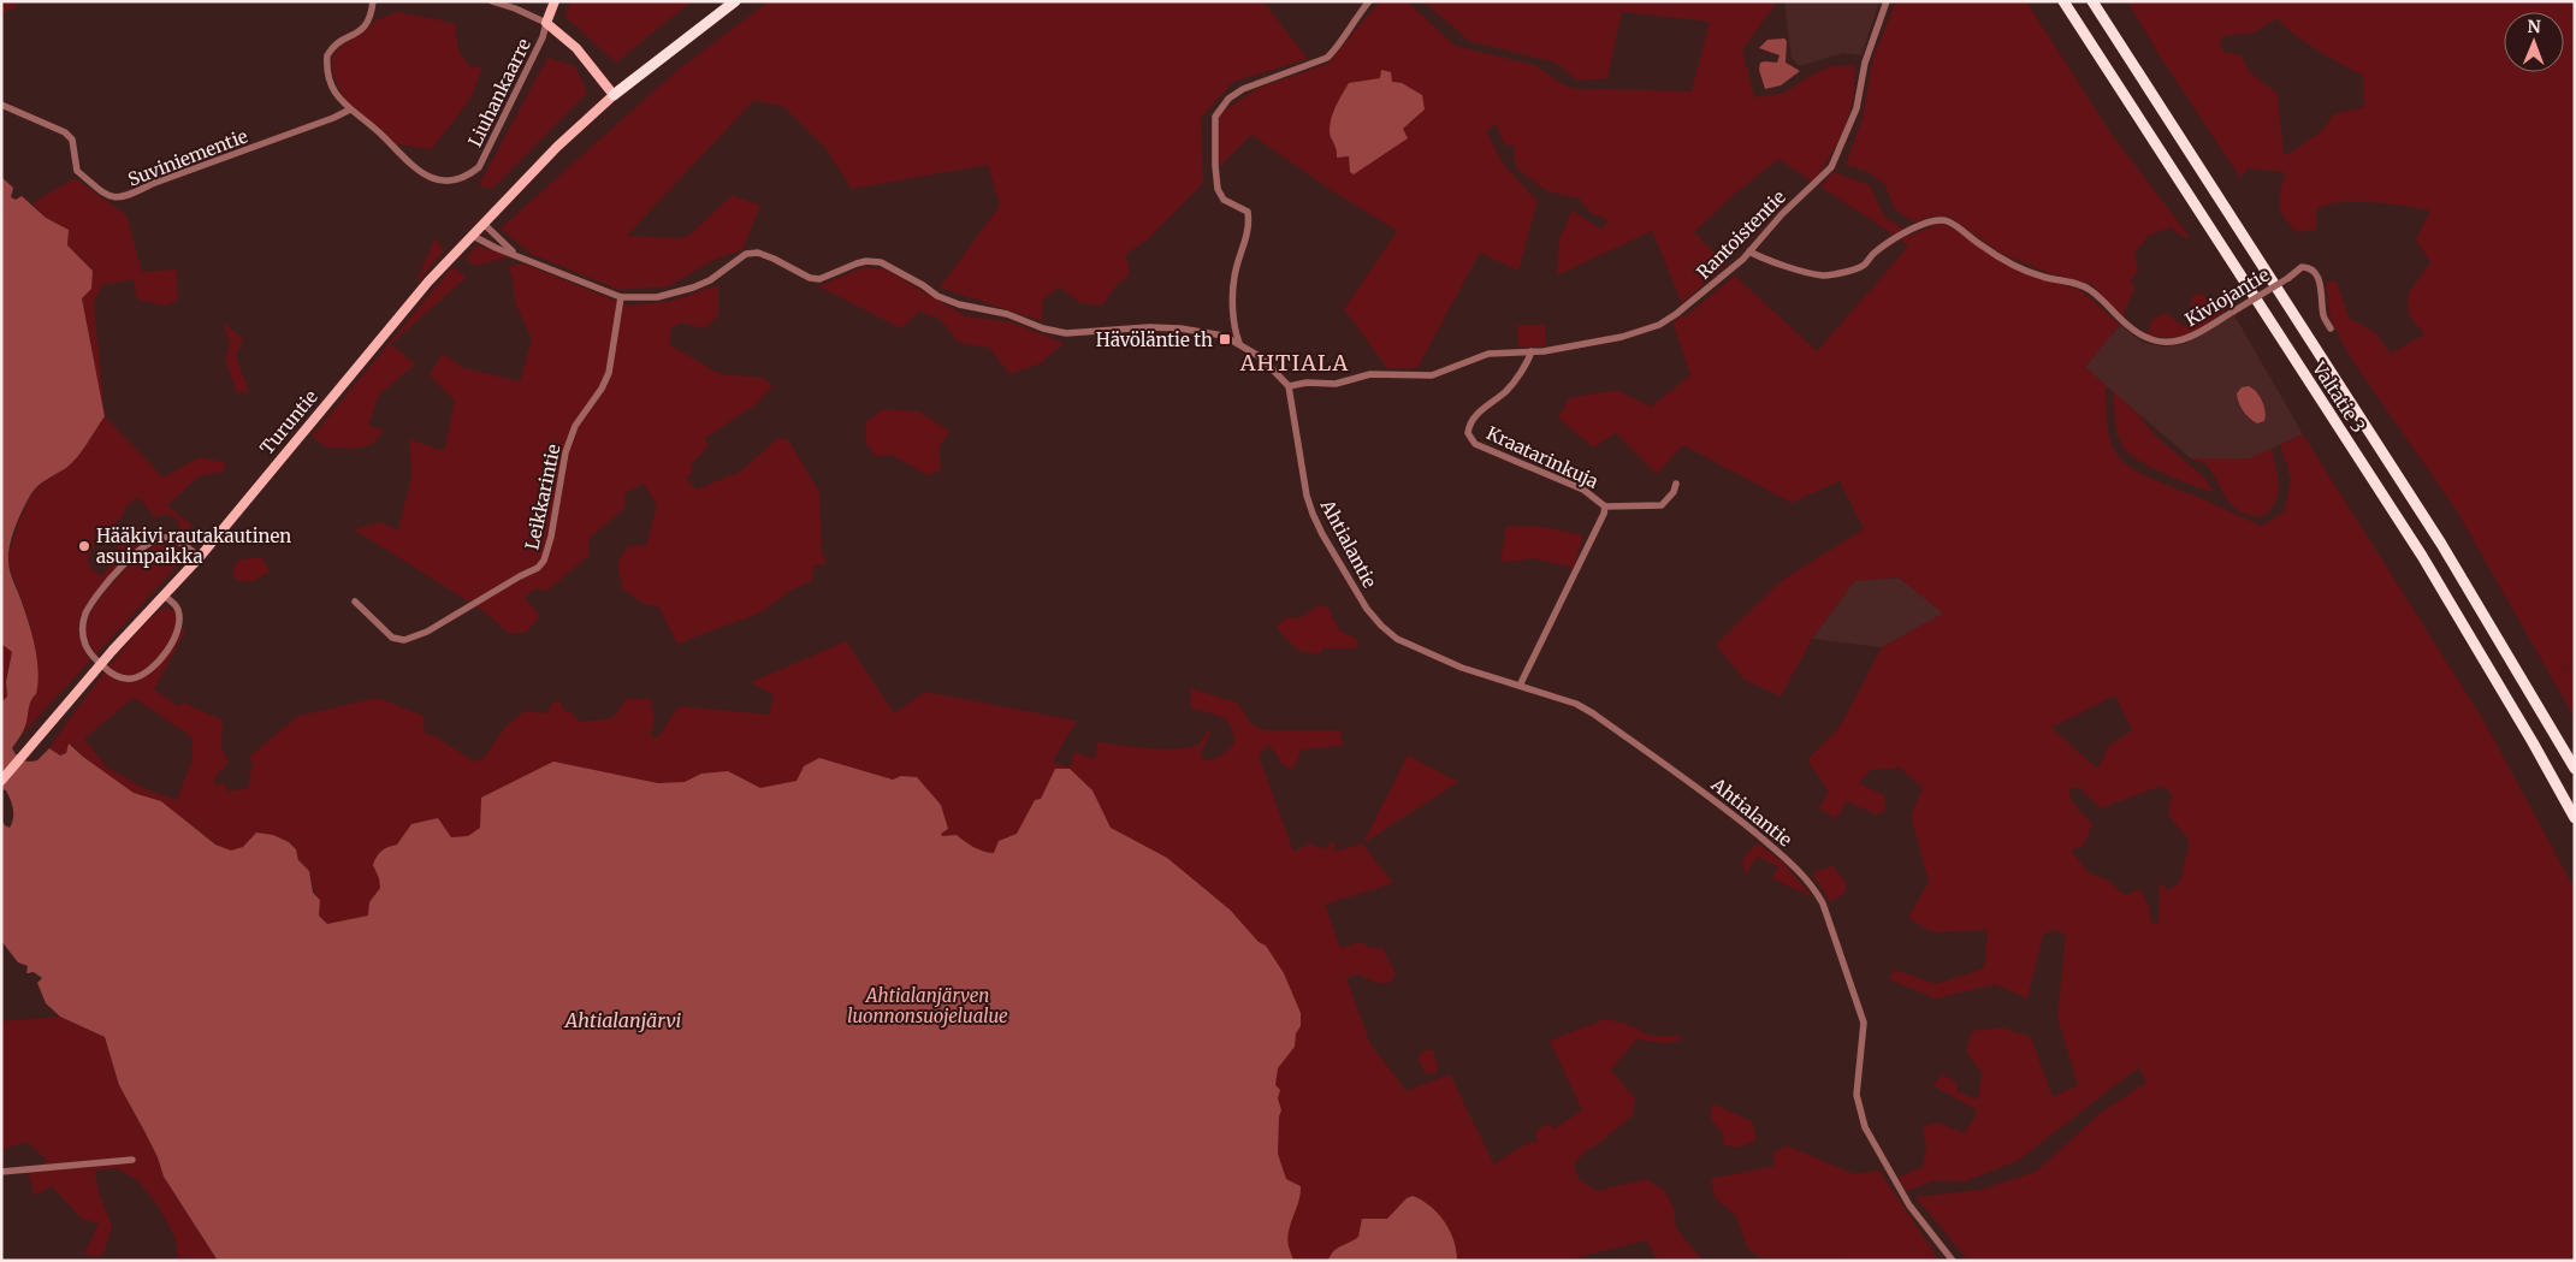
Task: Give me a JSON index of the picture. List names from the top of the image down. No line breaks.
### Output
{"streets":{"highway":["Valtatie 3"],"main road":["Turuntie"],"street":["Liuhankaarre","Suviniementie","Rantoistentie","Kiviojantie","Kraatarinkuja","Leikkarintie","Ahtialantie"]},"crossings":[["Liuhankaarre","Suviniementie"],["Rantoistentie","Kiviojantie"],["Rantoistentie","Kraatarinkuja"],["Rantoistentie","Ahtialantie"],["Kraatarinkuja","Ahtialantie"]],"districts":["AHTIALA"],"water":["Ahtialanjärvi"],"parks":["Ahtialanjärven luonnonsuojelualue"],"places":{"transit":["Hävöläntie th"],"other":["Hääkivi rautakautinen asuinpaikka"]},"north":"top"}
